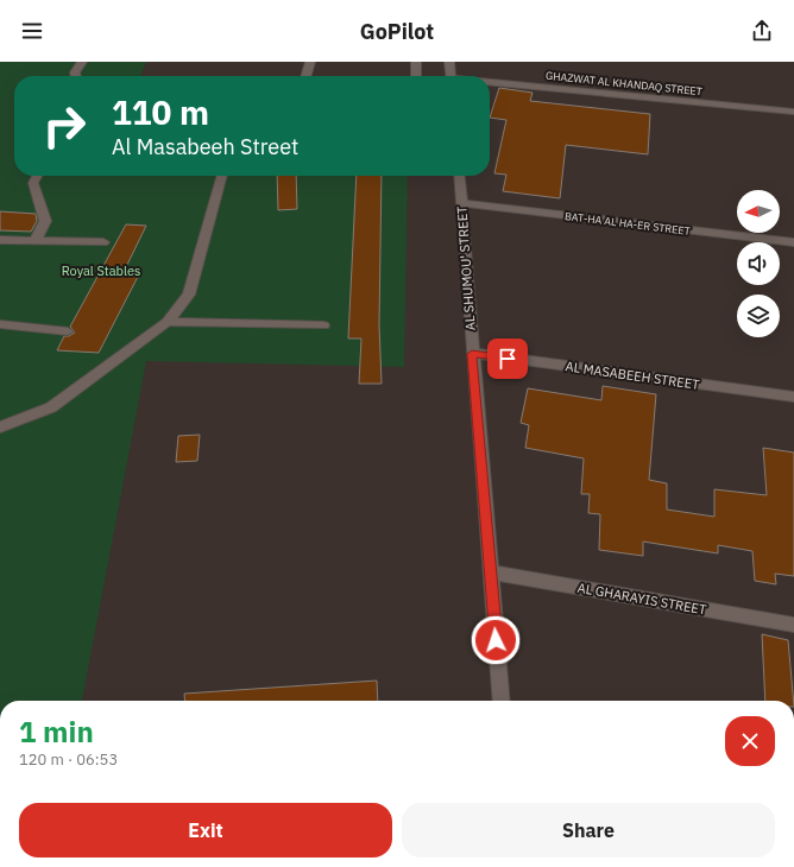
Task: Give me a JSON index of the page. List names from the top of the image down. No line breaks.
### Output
{"streets":{"street":["GHAZWAT AL KHANDAQ STREET","BAT-HA AL HA-ER STREET","AL SHUMOU' STREET","AL MASABEEH STREET","AL GHARAYIS STREET"]},"crossings":[["BAT-HA AL HA-ER STREET","AL SHUMOU' STREET"],["AL SHUMOU' STREET","AL MASABEEH STREET"],["AL SHUMOU' STREET","AL GHARAYIS STREET"]],"parks":["Royal Stables"],"north":"left","page":{"header":"GoPilot","turn":["110 m","Al Masabeeh Street"],"heading":["1 min","120 m · 06:53"],"buttons":["Exit","Share"]}}
